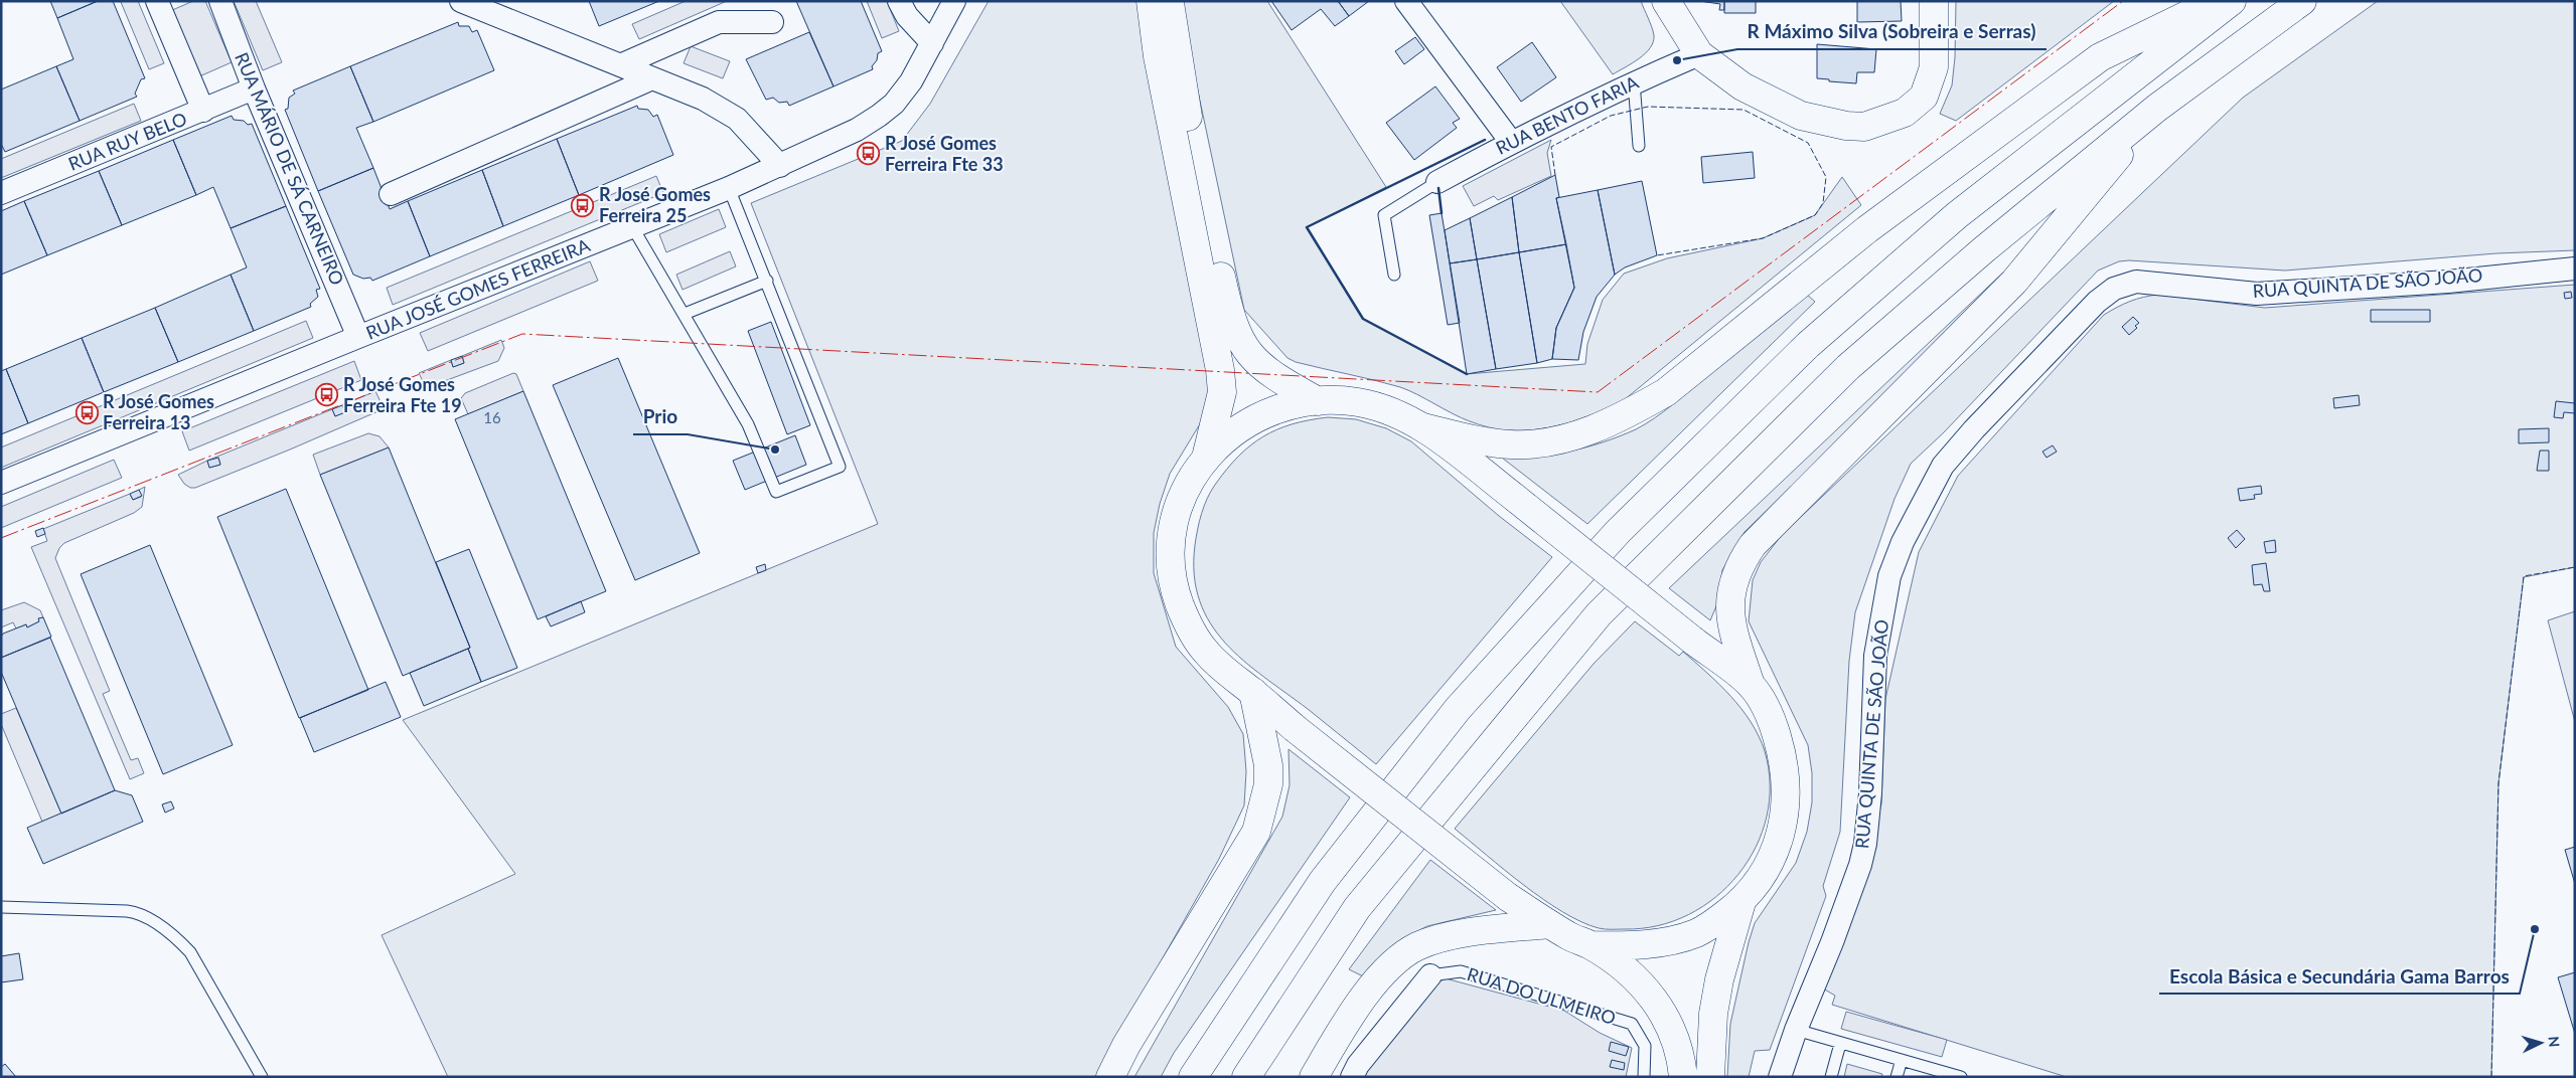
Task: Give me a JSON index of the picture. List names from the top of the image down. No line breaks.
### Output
{"streets":{"street":["RUA BENTO FARIA","RUA RUY BELO","RUA MÁRIO DE SÁ CARNEIRO","RUA QUINTA DE SÃO JOÃO","RUA JOSÉ GOMES FERREIRA","RUA DO ULMEIRO"]},"crossings":[["RUA RUY BELO","RUA MÁRIO DE SÁ CARNEIRO"],["RUA MÁRIO DE SÁ CARNEIRO","RUA JOSÉ GOMES FERREIRA"]],"places":{"other":["R Máximo Silva (Sobreira e Serras)","Prio","Escola Básica e Secundária Gama Barros"],"bus stop":["R José Gomes Ferreira Fte 33","R José Gomes Ferreira 25","R José Gomes Ferreira Fte 19","R José Gomes Ferreira 13"]},"house_numbers":["16"],"north":"right"}
